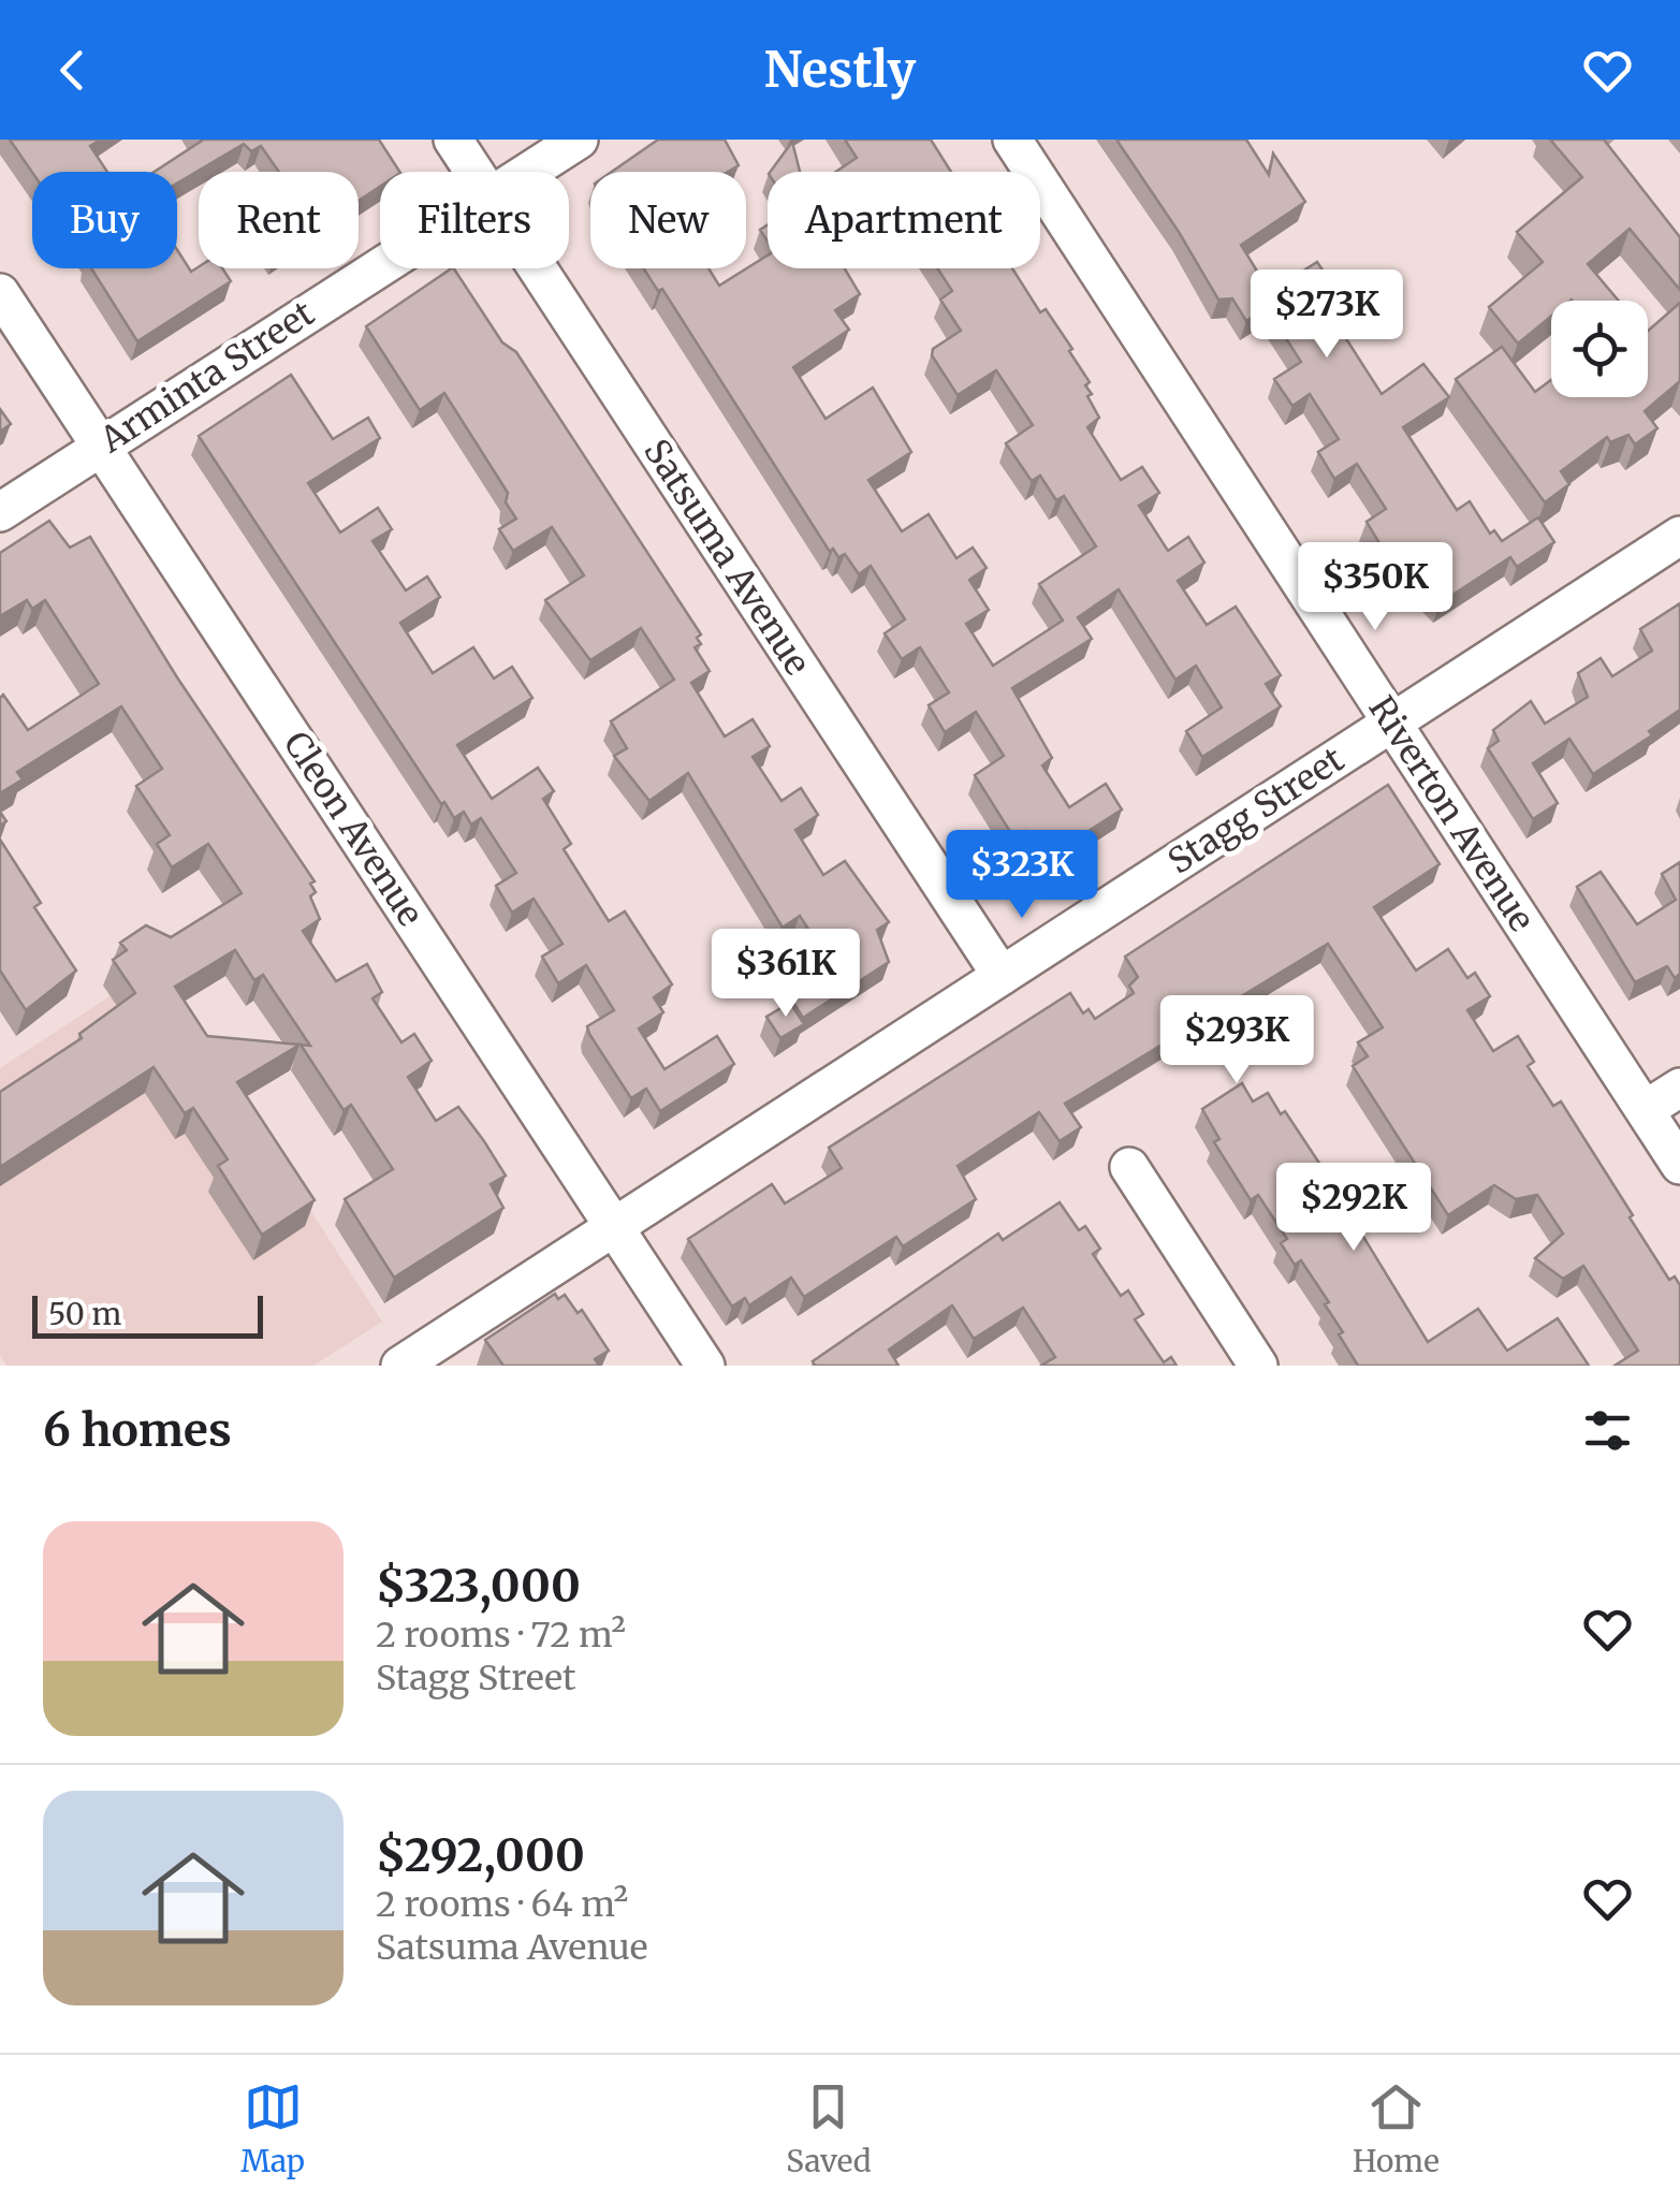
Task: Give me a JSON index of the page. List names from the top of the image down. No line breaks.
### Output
{"streets":{"street":["Arminta Street","Satsuma Avenue","Stagg Street","Riverton Avenue","Cleon Avenue"]},"crossings":[["Arminta Street","Cleon Avenue"],["Satsuma Avenue","Stagg Street"],["Stagg Street","Riverton Avenue"],["Stagg Street","Cleon Avenue"]],"scale_bar":"50 m","page":{"header":"Nestly","chip":["Buy","Rent","Filters","New","Apartment"],"price":["$273K","$350K","$323K","$361K","$293K","$292K"],"scale":"50 m","heading":"6 homes","list":[{"name":"$323,000","note":"2 rooms · 72 m² · Stagg Street"},{"name":"$292,000","note":"2 rooms · 64 m² · Satsuma Avenue"}],"tabs":["Map","Saved","Home"]}}
